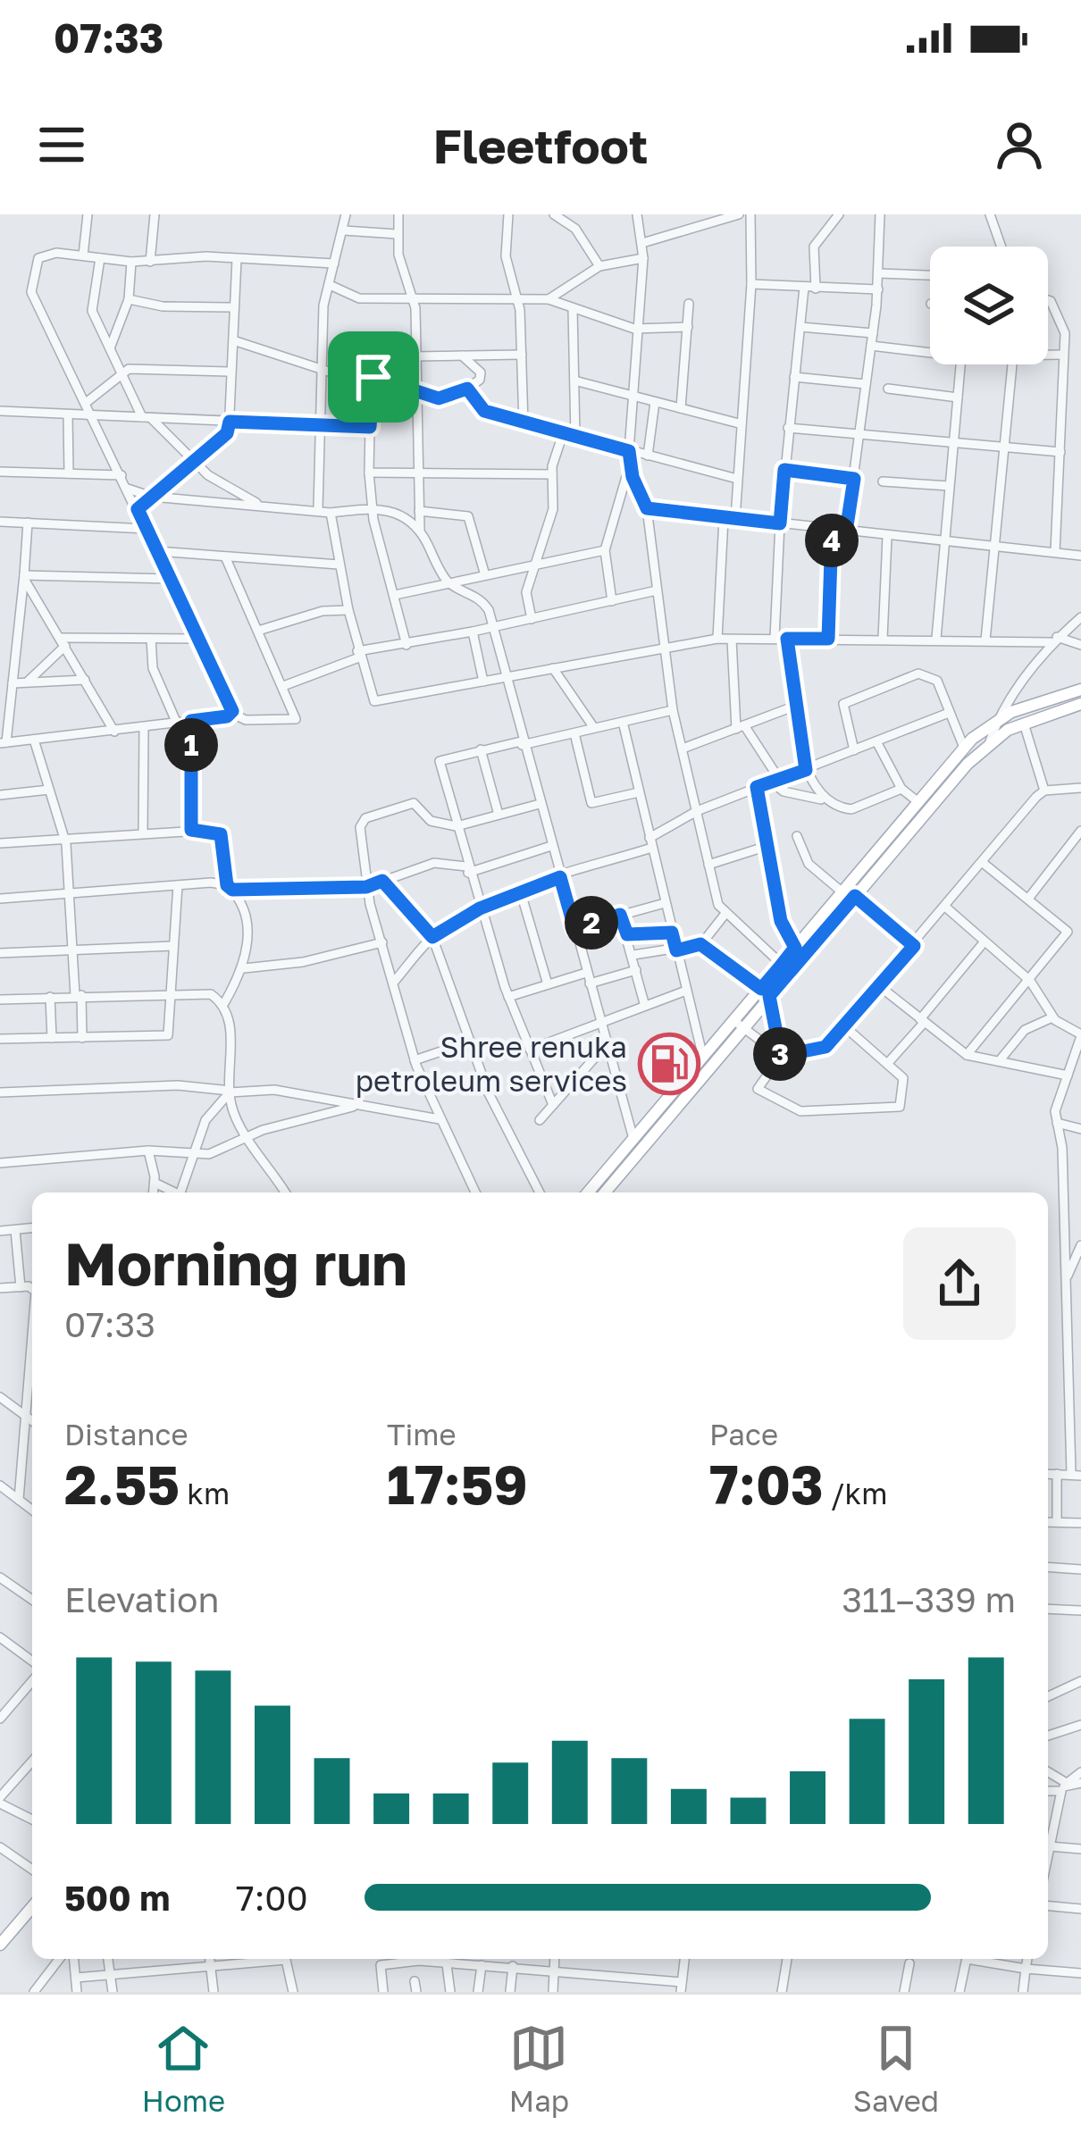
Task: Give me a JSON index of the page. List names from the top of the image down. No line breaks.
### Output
{"places":{"fuel station":["Shree renuka petroleum services"]},"page":{"status":"07:33","header":"Fleetfoot","pins":["4","1","2","3"],"heading":["Morning run","07:33"],"stats":[["Distance","2.55 km"],["Time","17:59"],["Pace","7:03 /km"]],"chart":["Elevation","311–339 m"],"list":[{"name":"500 m","note":"7:00"}],"tabs":["Home","Map","Saved"]}}
